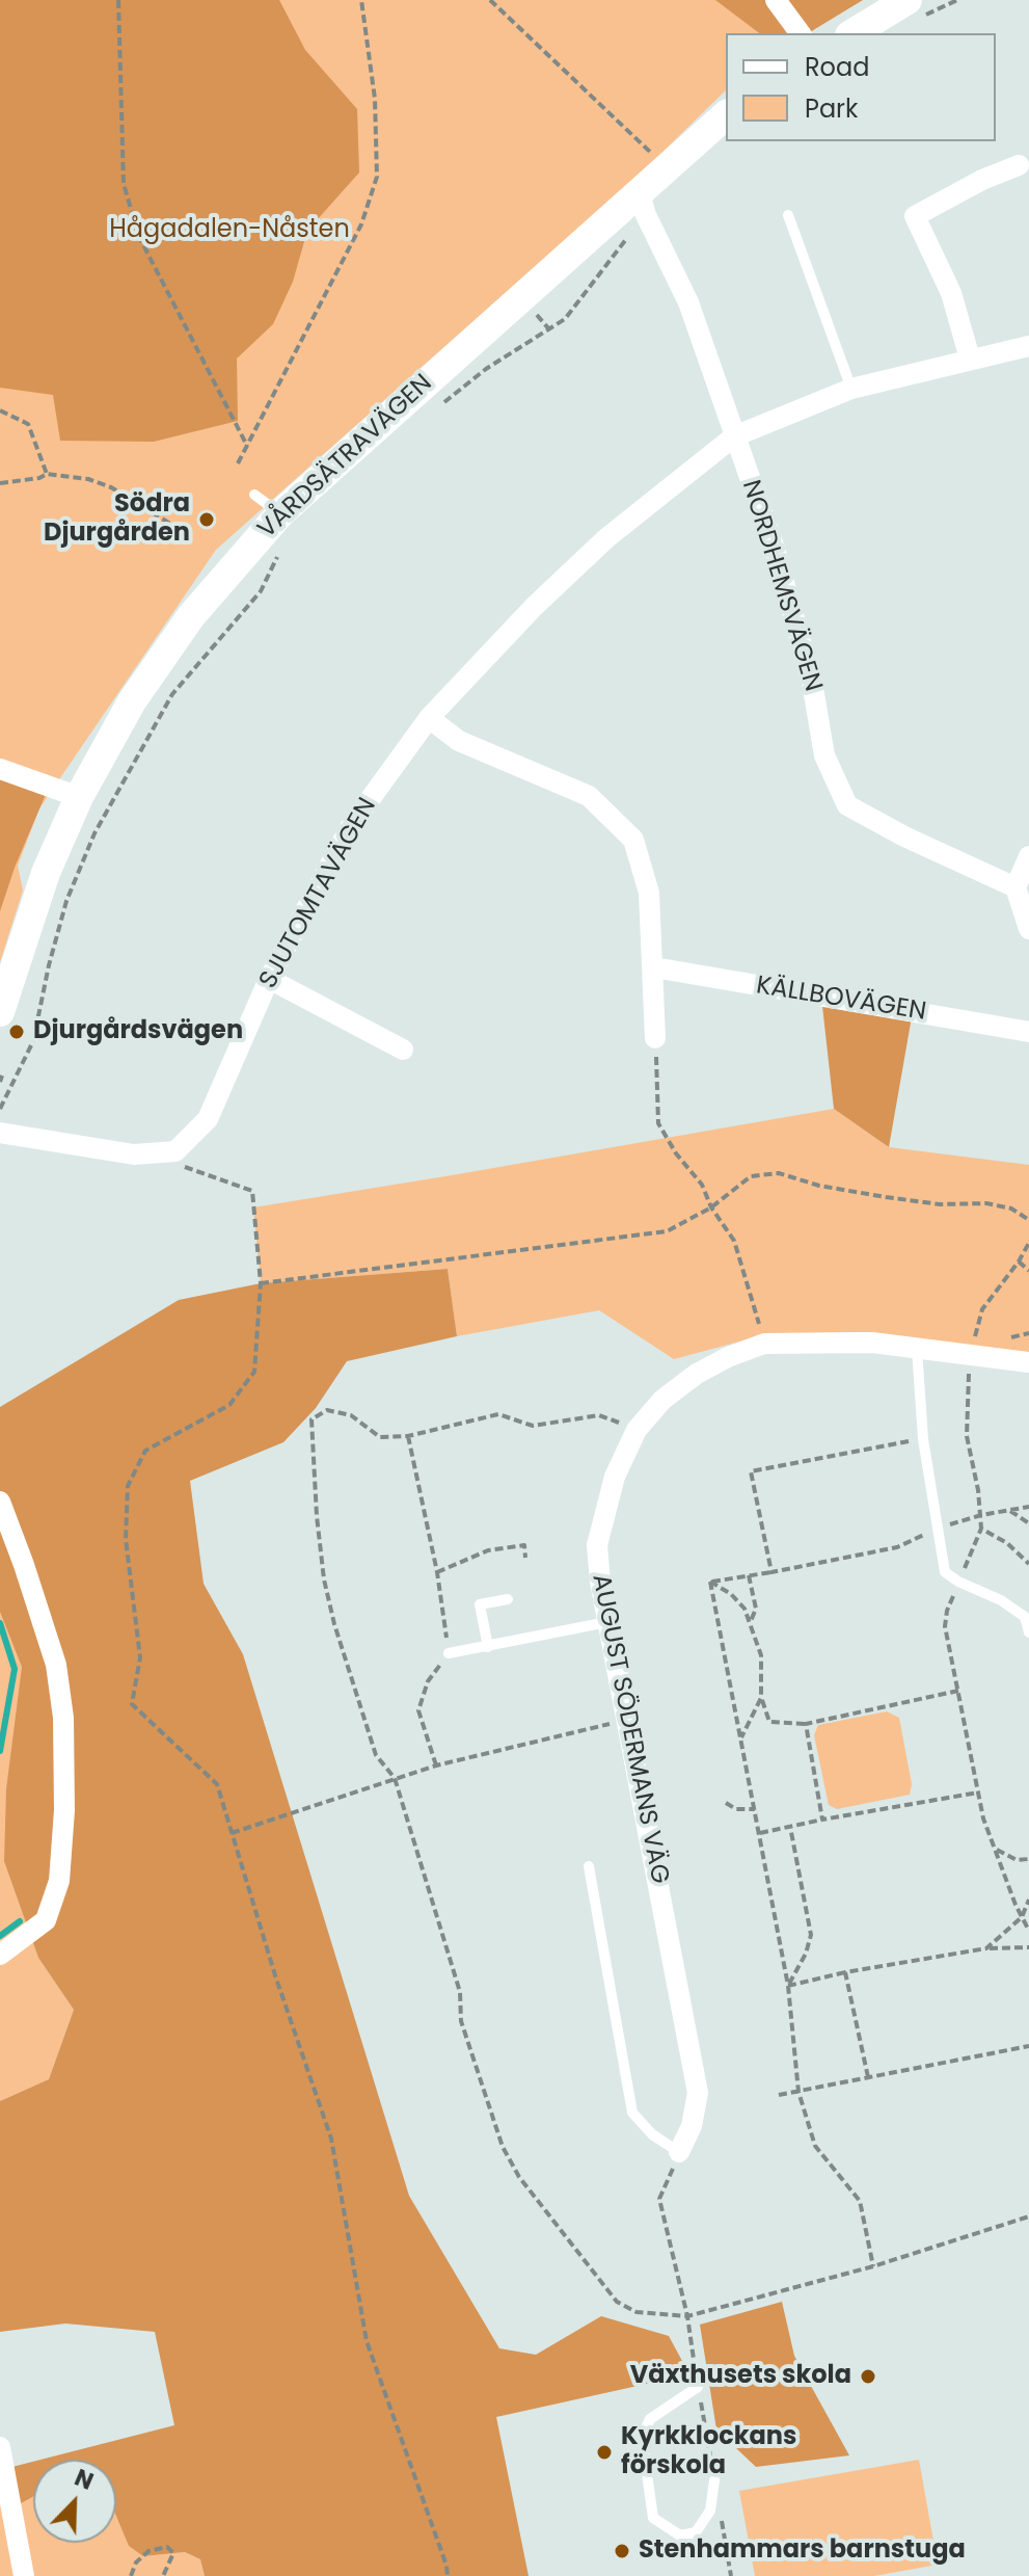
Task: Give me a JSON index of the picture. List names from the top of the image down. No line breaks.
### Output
{"streets":{"street":["VÅRDSÄTRAVÄGEN","NORDHEMSVÄGEN","SJUTOMTAVÄGEN","KÄLLBOVÄGEN","AUGUST SÖDERMANS VÄG"]},"crossings":[["VÅRDSÄTRAVÄGEN","NORDHEMSVÄGEN"],["NORDHEMSVÄGEN","SJUTOMTAVÄGEN"]],"parks":["Hågadalen-Nåsten"],"places":["Södra Djurgården","Djurgårdsvägen","Växthusets skola","Kyrkklockans förskola","Stenhammars barnstuga"],"legend":["Road","Park"],"north":"top right"}
